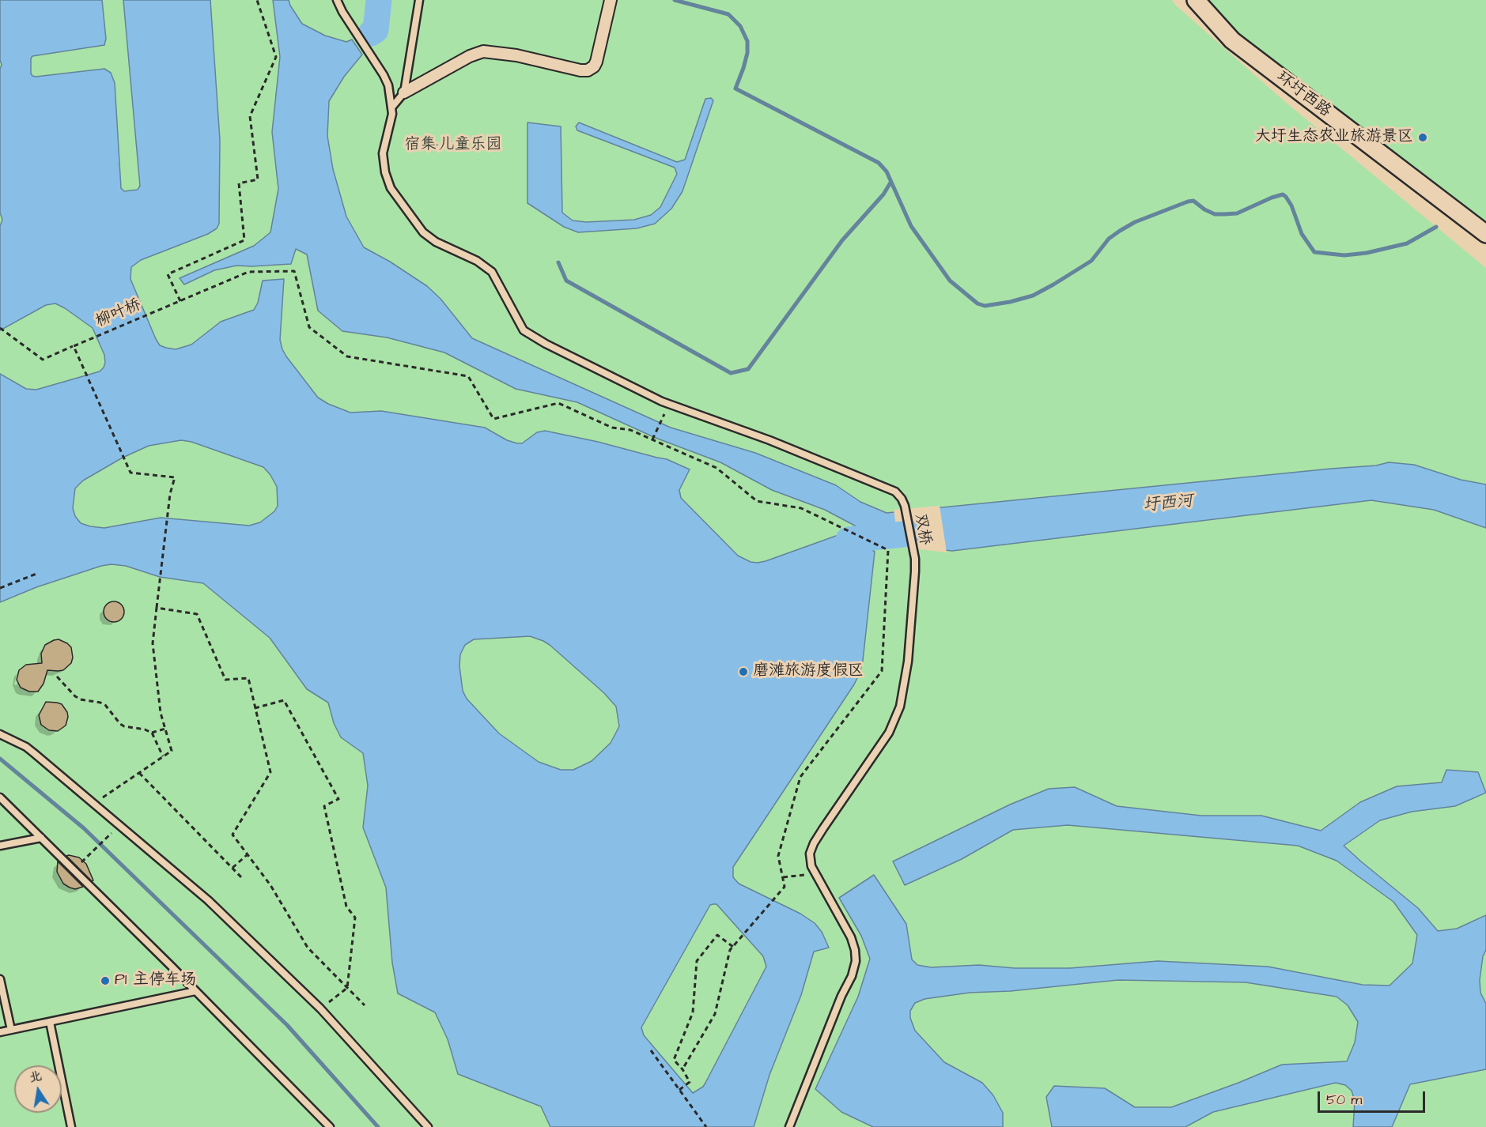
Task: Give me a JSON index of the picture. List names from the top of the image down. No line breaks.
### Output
{"streets":{"street":["环圩西路"],"lane":["双桥"],"path":["柳叶桥"]},"water":["圩西河"],"parks":["宿集·儿童乐园"],"places":["大圩生态农业旅游景区","磨滩旅游度假区","P1 主停车场"],"scale_bar":"50 m","north":"top"}
